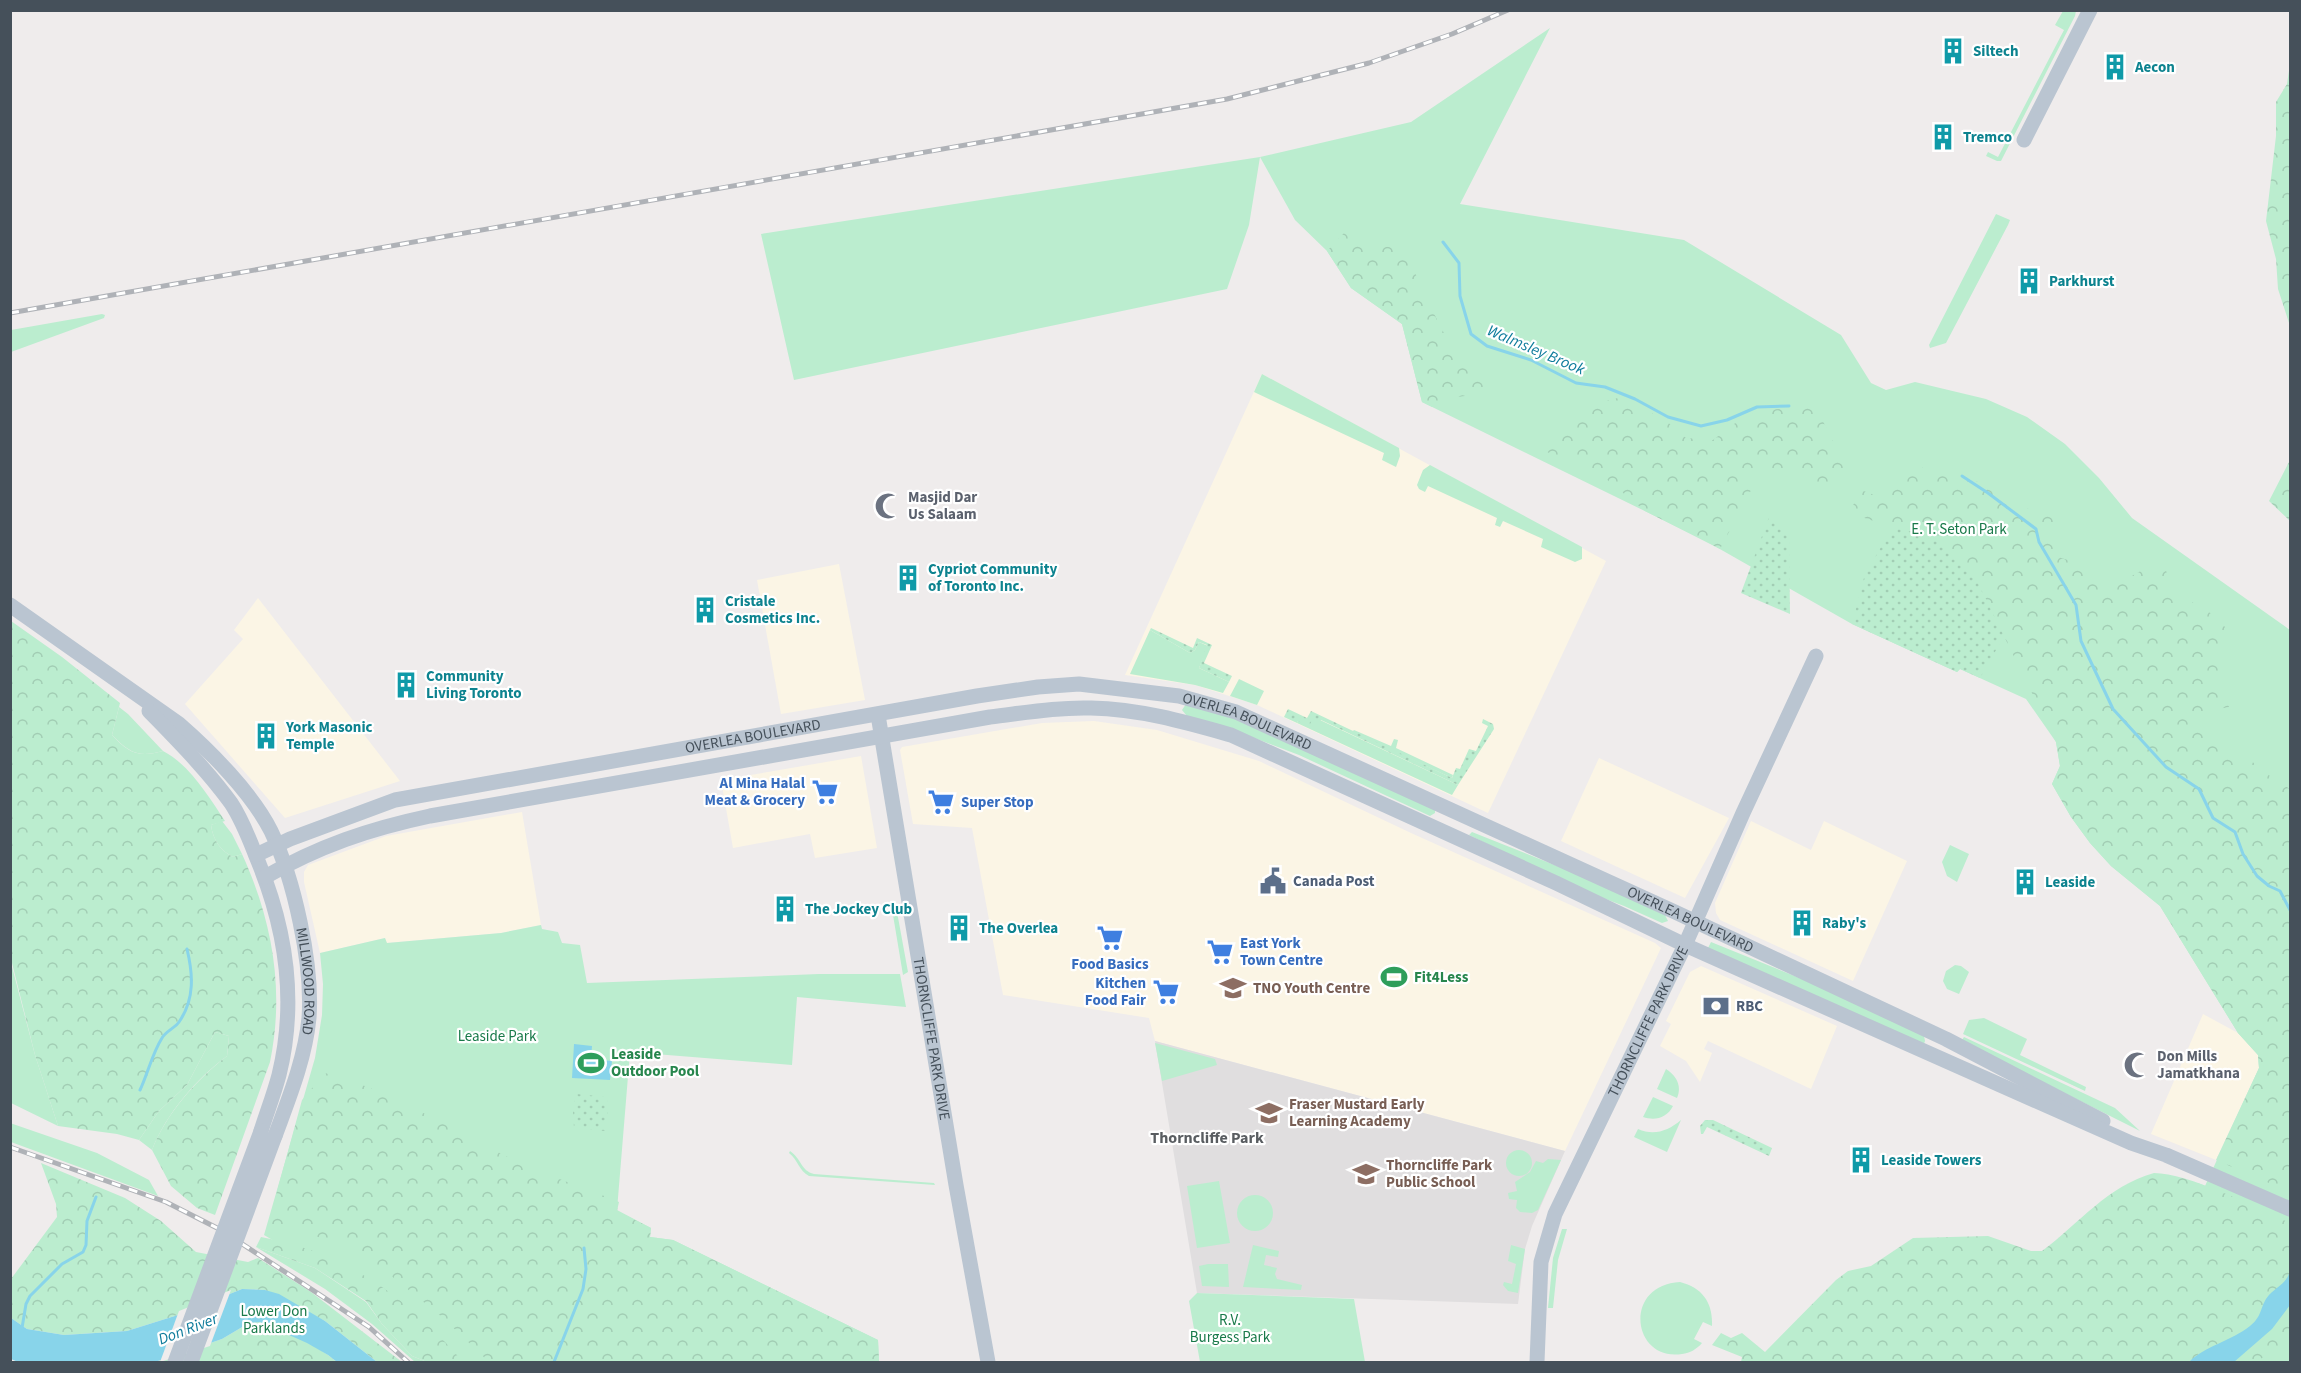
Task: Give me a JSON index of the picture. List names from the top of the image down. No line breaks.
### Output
{"streets":{"main road":["OVERLEA BOULEVARD","MILLWOOD ROAD","THORNCLIFFE PARK DRIVE"]},"crossings":[["OVERLEA BOULEVARD","MILLWOOD ROAD"],["OVERLEA BOULEVARD","THORNCLIFFE PARK DRIVE"]],"districts":["Thorncliffe Park"],"water":["Walmsley Brook","Don River"],"parks":["E. T. Seton Park","Leaside Park","Lower Don Parklands","R.V. Burgess Park"],"places":{"building":["Siltech","Aecon","Tremco","Parkhurst","Cypriot Community of Toronto Inc.","Cristale Cosmetics Inc.","Community Living Toronto","York Masonic Temple","Leaside","The Jockey Club","Raby's","The Overlea","Leaside Towers"],"mosque":["Masjid Dar Us Salaam","Don Mills Jamatkhana"],"supermarket":["Al Mina Halal Meat & Grocery","Super Stop","Food Basics","East York Town Centre","Kitchen Food Fair"],"public building":["Canada Post"],"sports":["Fit4Less","Leaside Outdoor Pool"],"school or university":["TNO Youth Centre","Fraser Mustard Early Learning Academy","Thorncliffe Park Public School"],"bank":["RBC"]}}
